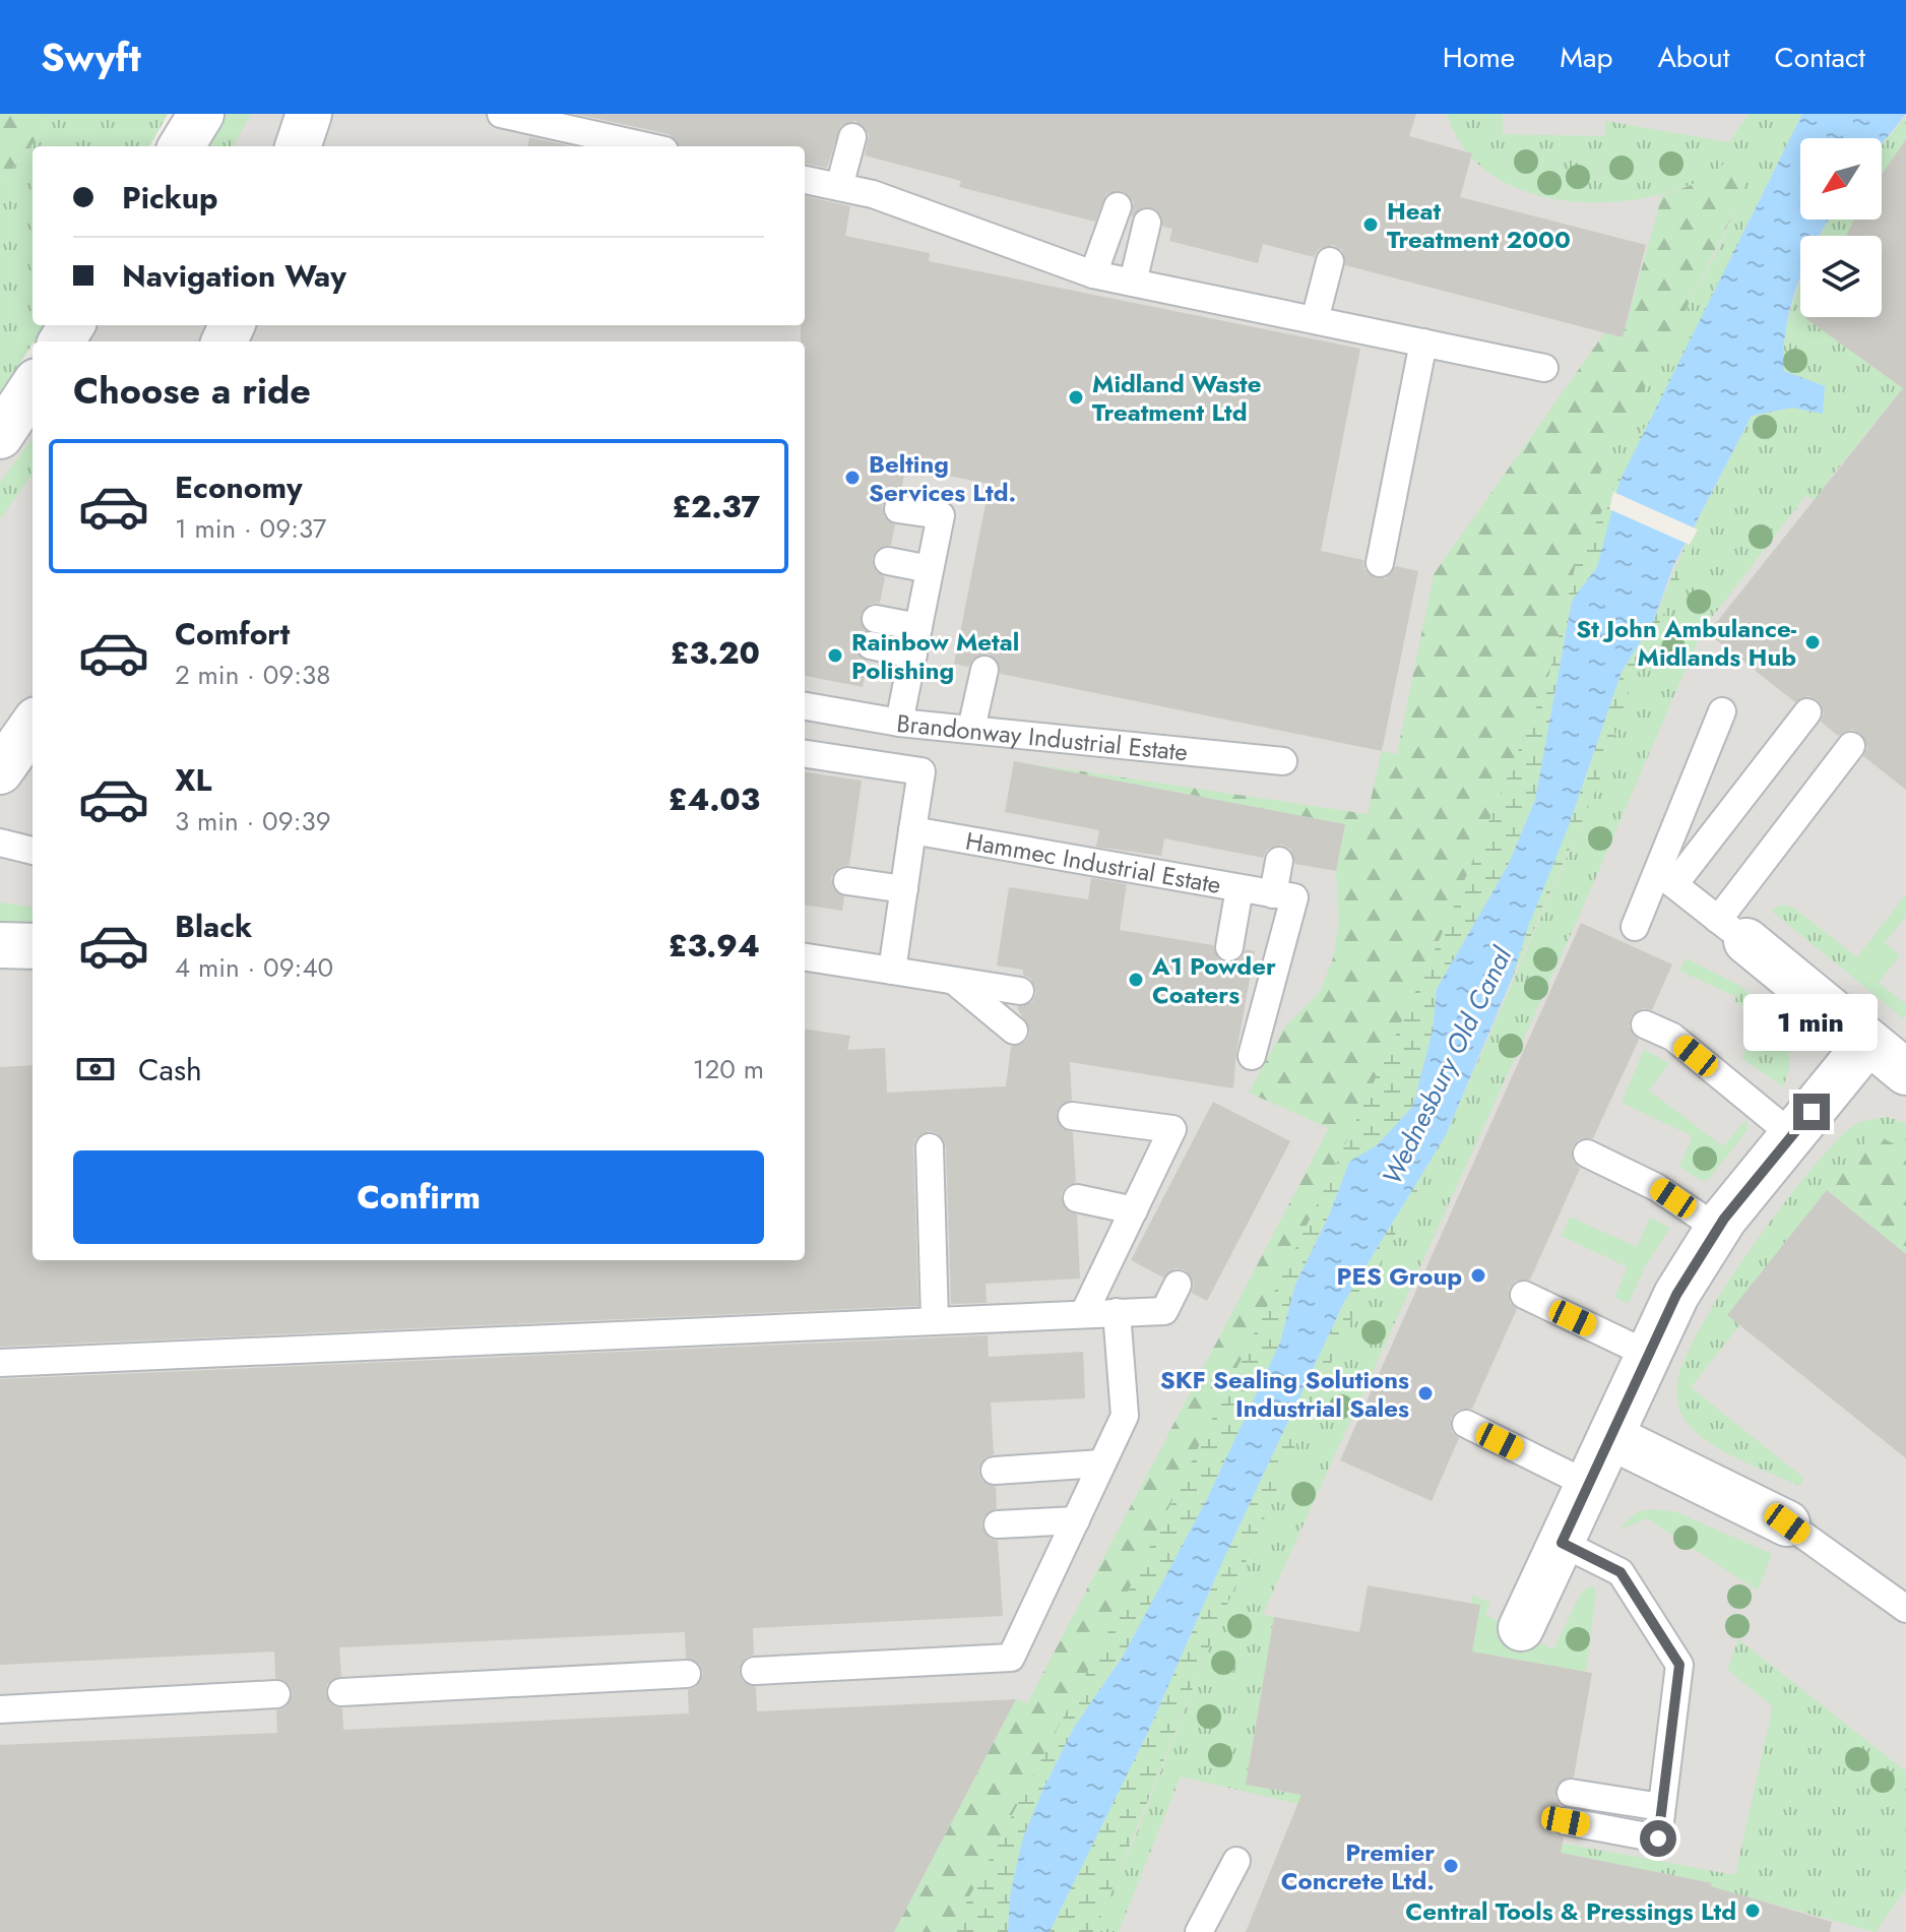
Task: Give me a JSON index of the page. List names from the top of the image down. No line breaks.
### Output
{"streets":{"lane":["Brandonway Industrial Estate","Hammec Industrial Estate"]},"water":["Wednesbury Old Canal"],"places":["Heat Treatment 2000","Midland Waste Treatment Ltd","Belting Services Ltd.","St John Ambulance- Midlands Hub","Rainbow Metal Polishing","A1 Powder Coaters","PES Group","SKF Sealing Solutions Industrial Sales","Premier Concrete Ltd.","Central Tools & Pressings Ltd"],"north":"bottom left","page":{"header":"Swyft","nav":["Home","Map","About","Contact"],"banner":["Pickup","Navigation Way"],"heading":"Choose a ride","list":[{"name":"Economy","note":"1 min · 09:37","value":"£2.37"},{"name":"Comfort","note":"2 min · 09:38","value":"£3.20"},{"name":"XL","note":"3 min · 09:39","value":"£4.03"},{"name":"Black","note":"4 min · 09:40","value":"£3.94"}],"bubble":"1 min","pay":["Cash","120 m"],"buttons":"Confirm"}}
